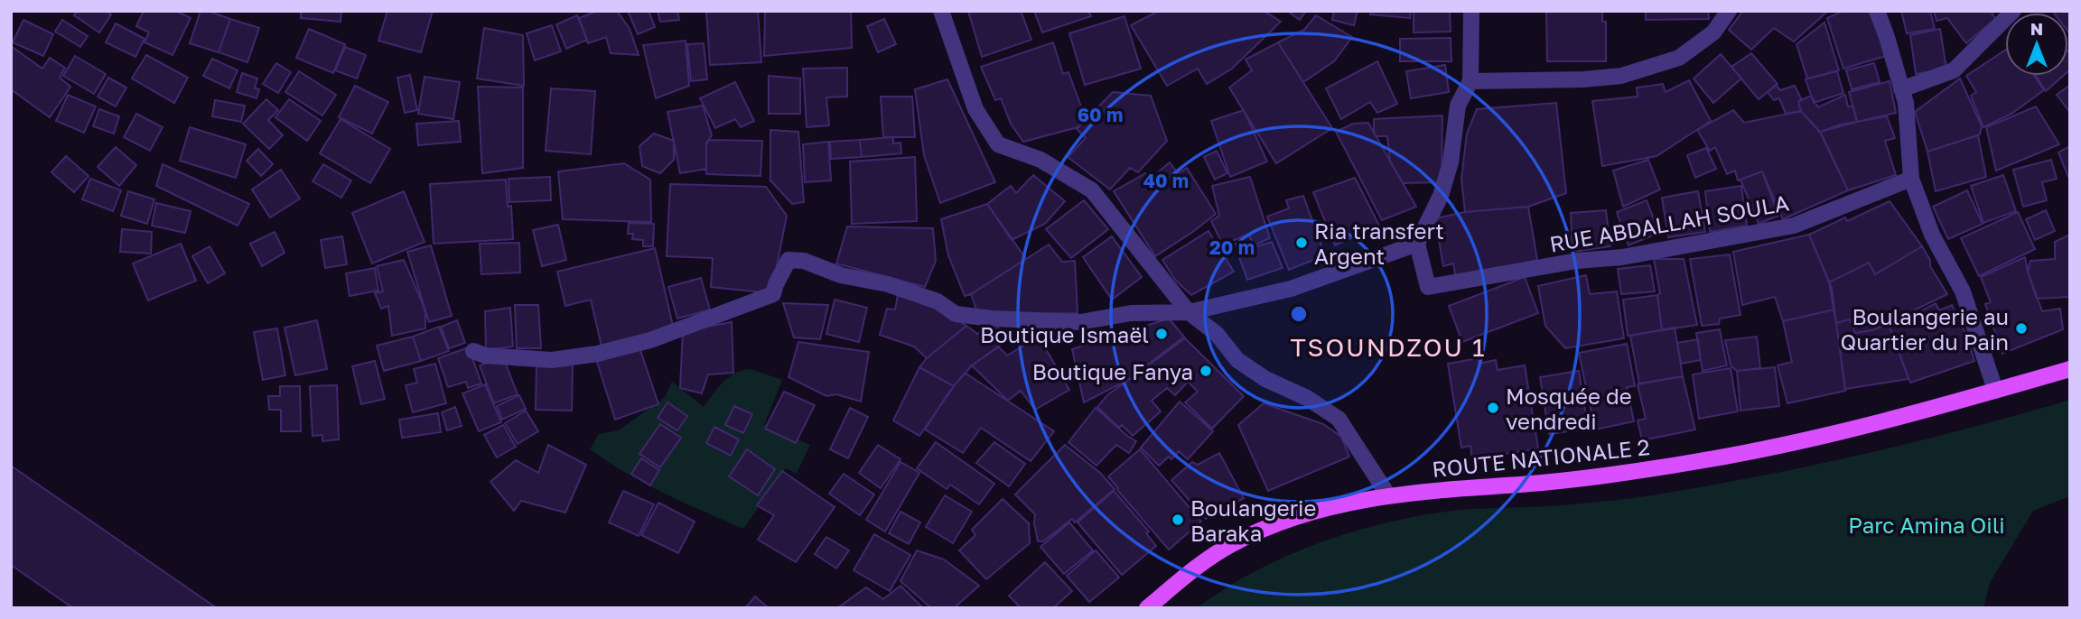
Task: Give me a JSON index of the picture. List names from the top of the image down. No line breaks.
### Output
{"streets":{"main road":["ROUTE NATIONALE 2"],"street":["RUE ABDALLAH SOULA"]},"districts":["TSOUNDZOU 1"],"parks":["Parc Amina Oili"],"places":["Ria transfert Argent","Boulangerie au Quartier du Pain","Boutique Ismaël","Boutique Fanya","Mosquée de vendredi","Boulangerie Baraka"],"north":"top","rings":["60 m","40 m","20 m"]}
